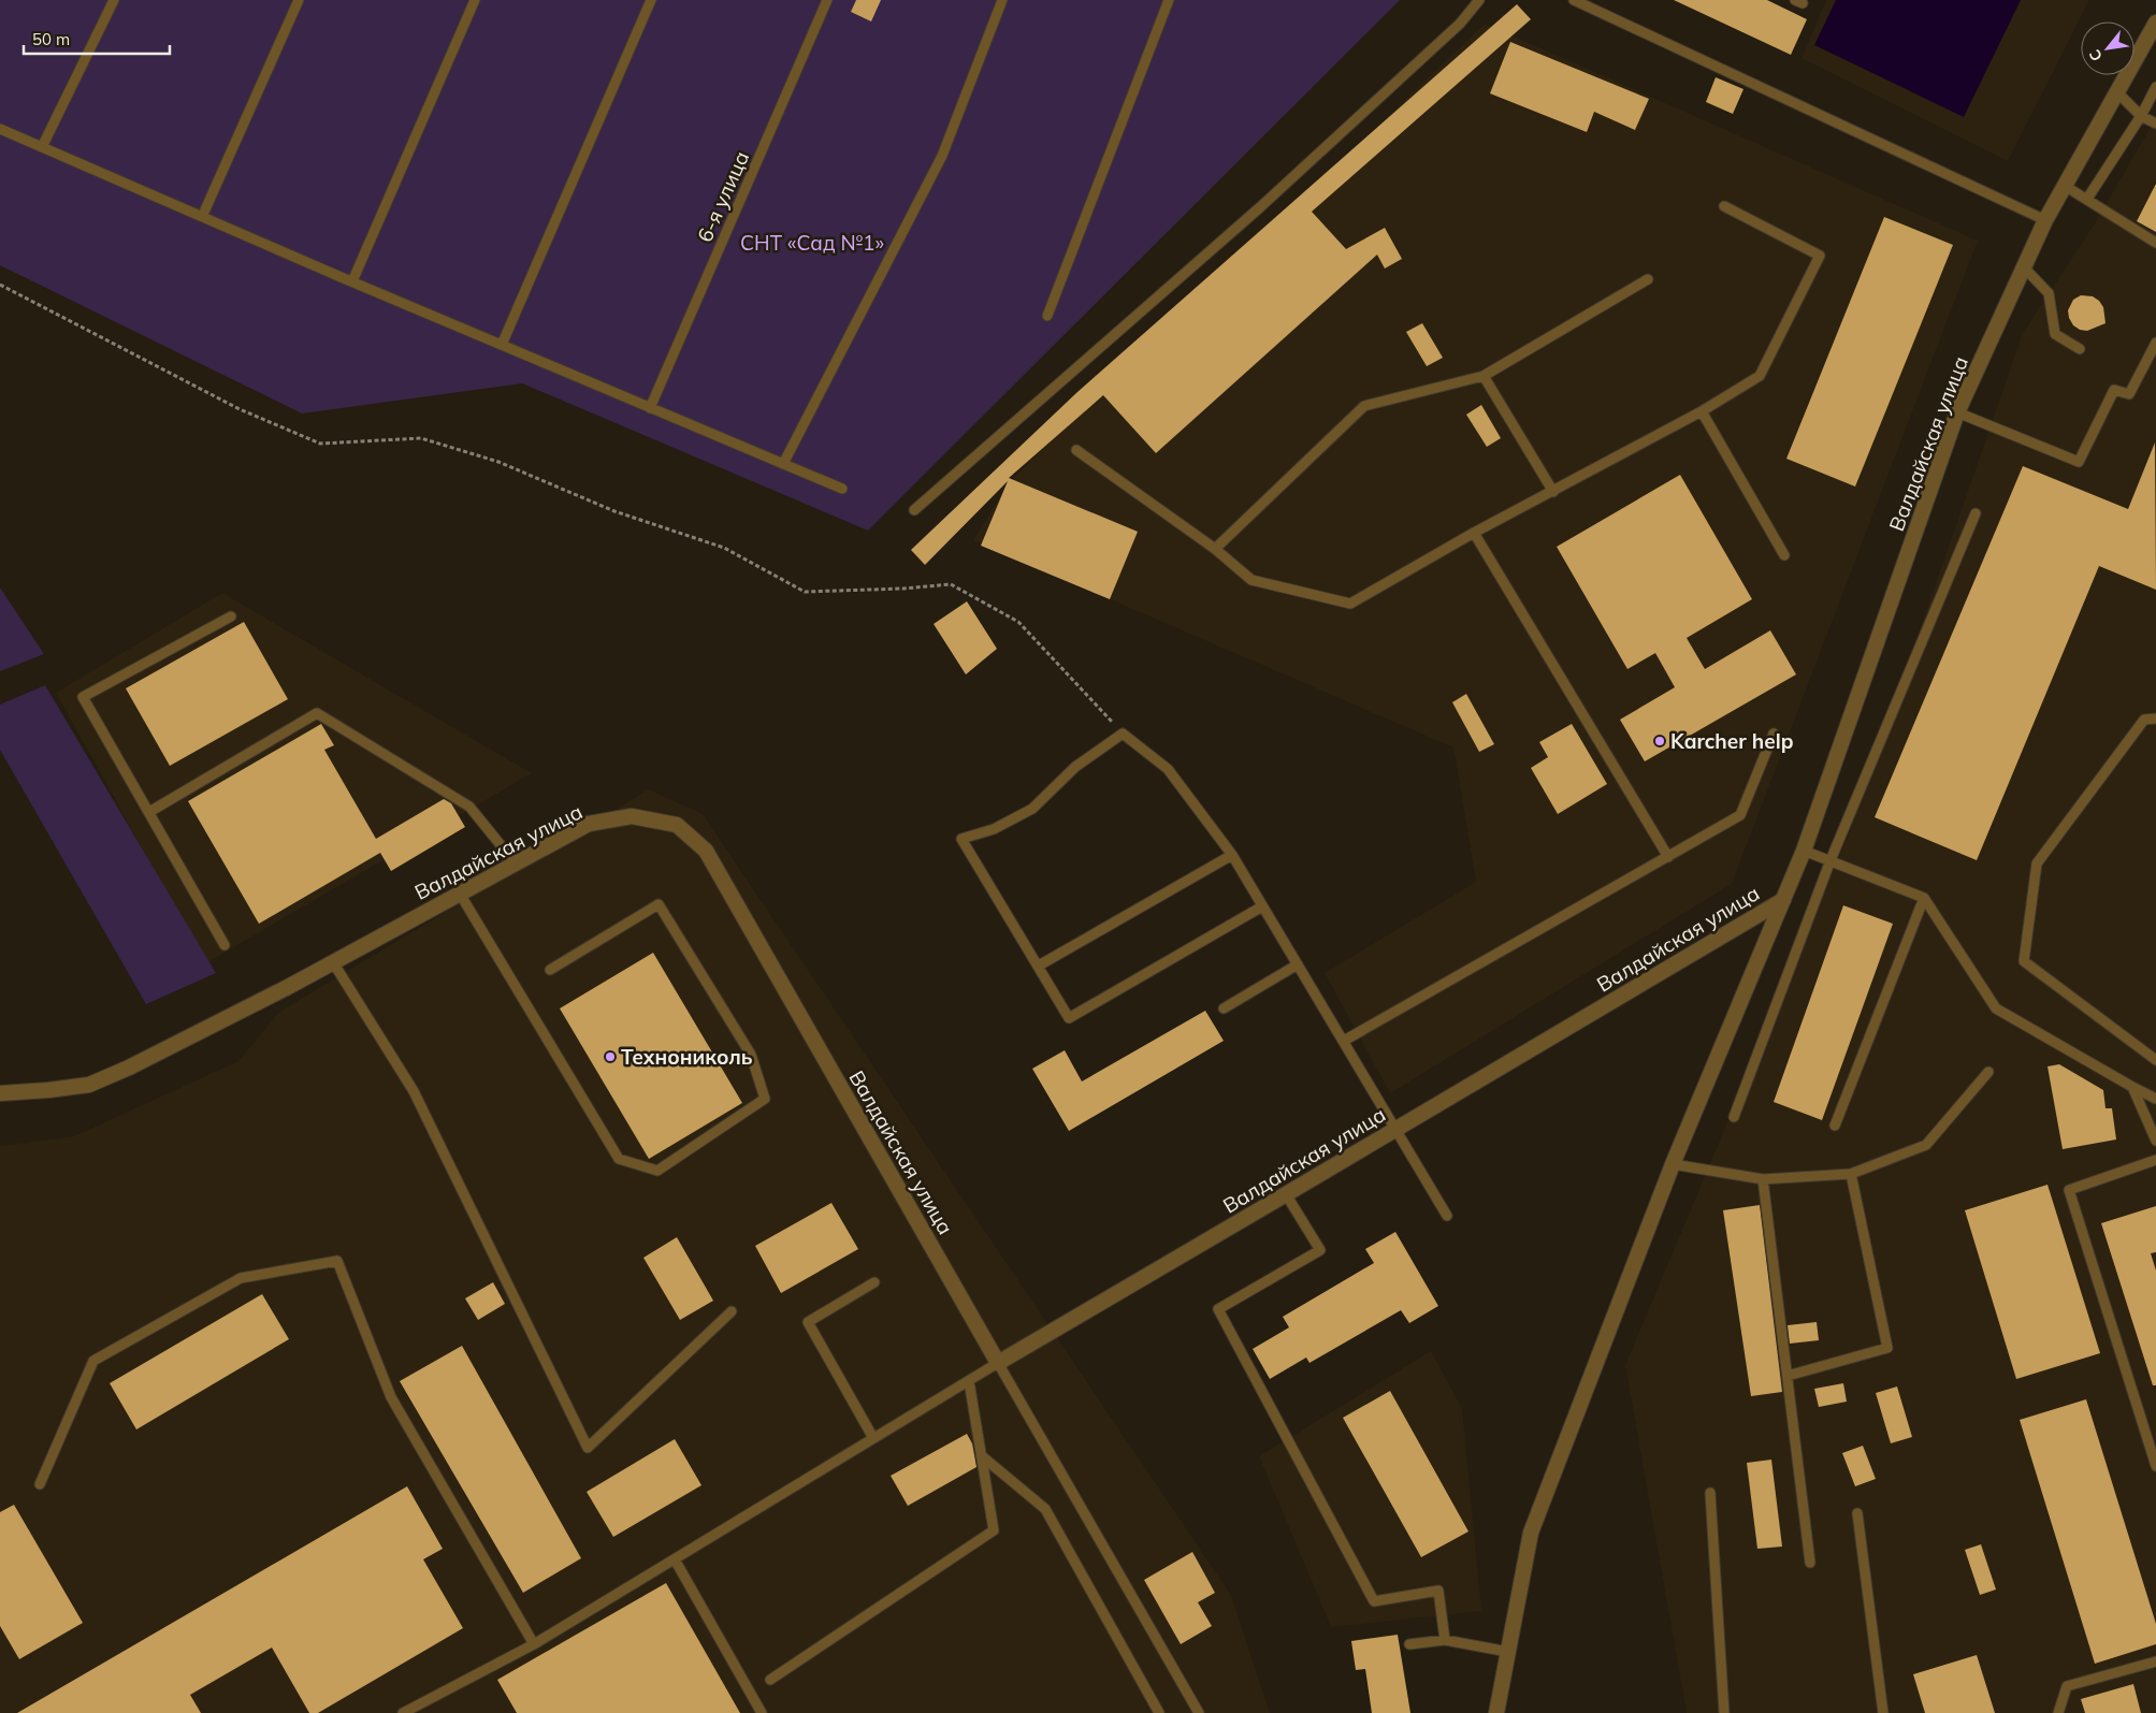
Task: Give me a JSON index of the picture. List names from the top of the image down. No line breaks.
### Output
{"streets":{"street":["Валдайская улица"],"lane":["6-я улица"]},"parks":["СНТ «Сад №1»"],"places":["Karcher help","Технониколь"],"scale_bar":"50 m","north":"bottom left"}
